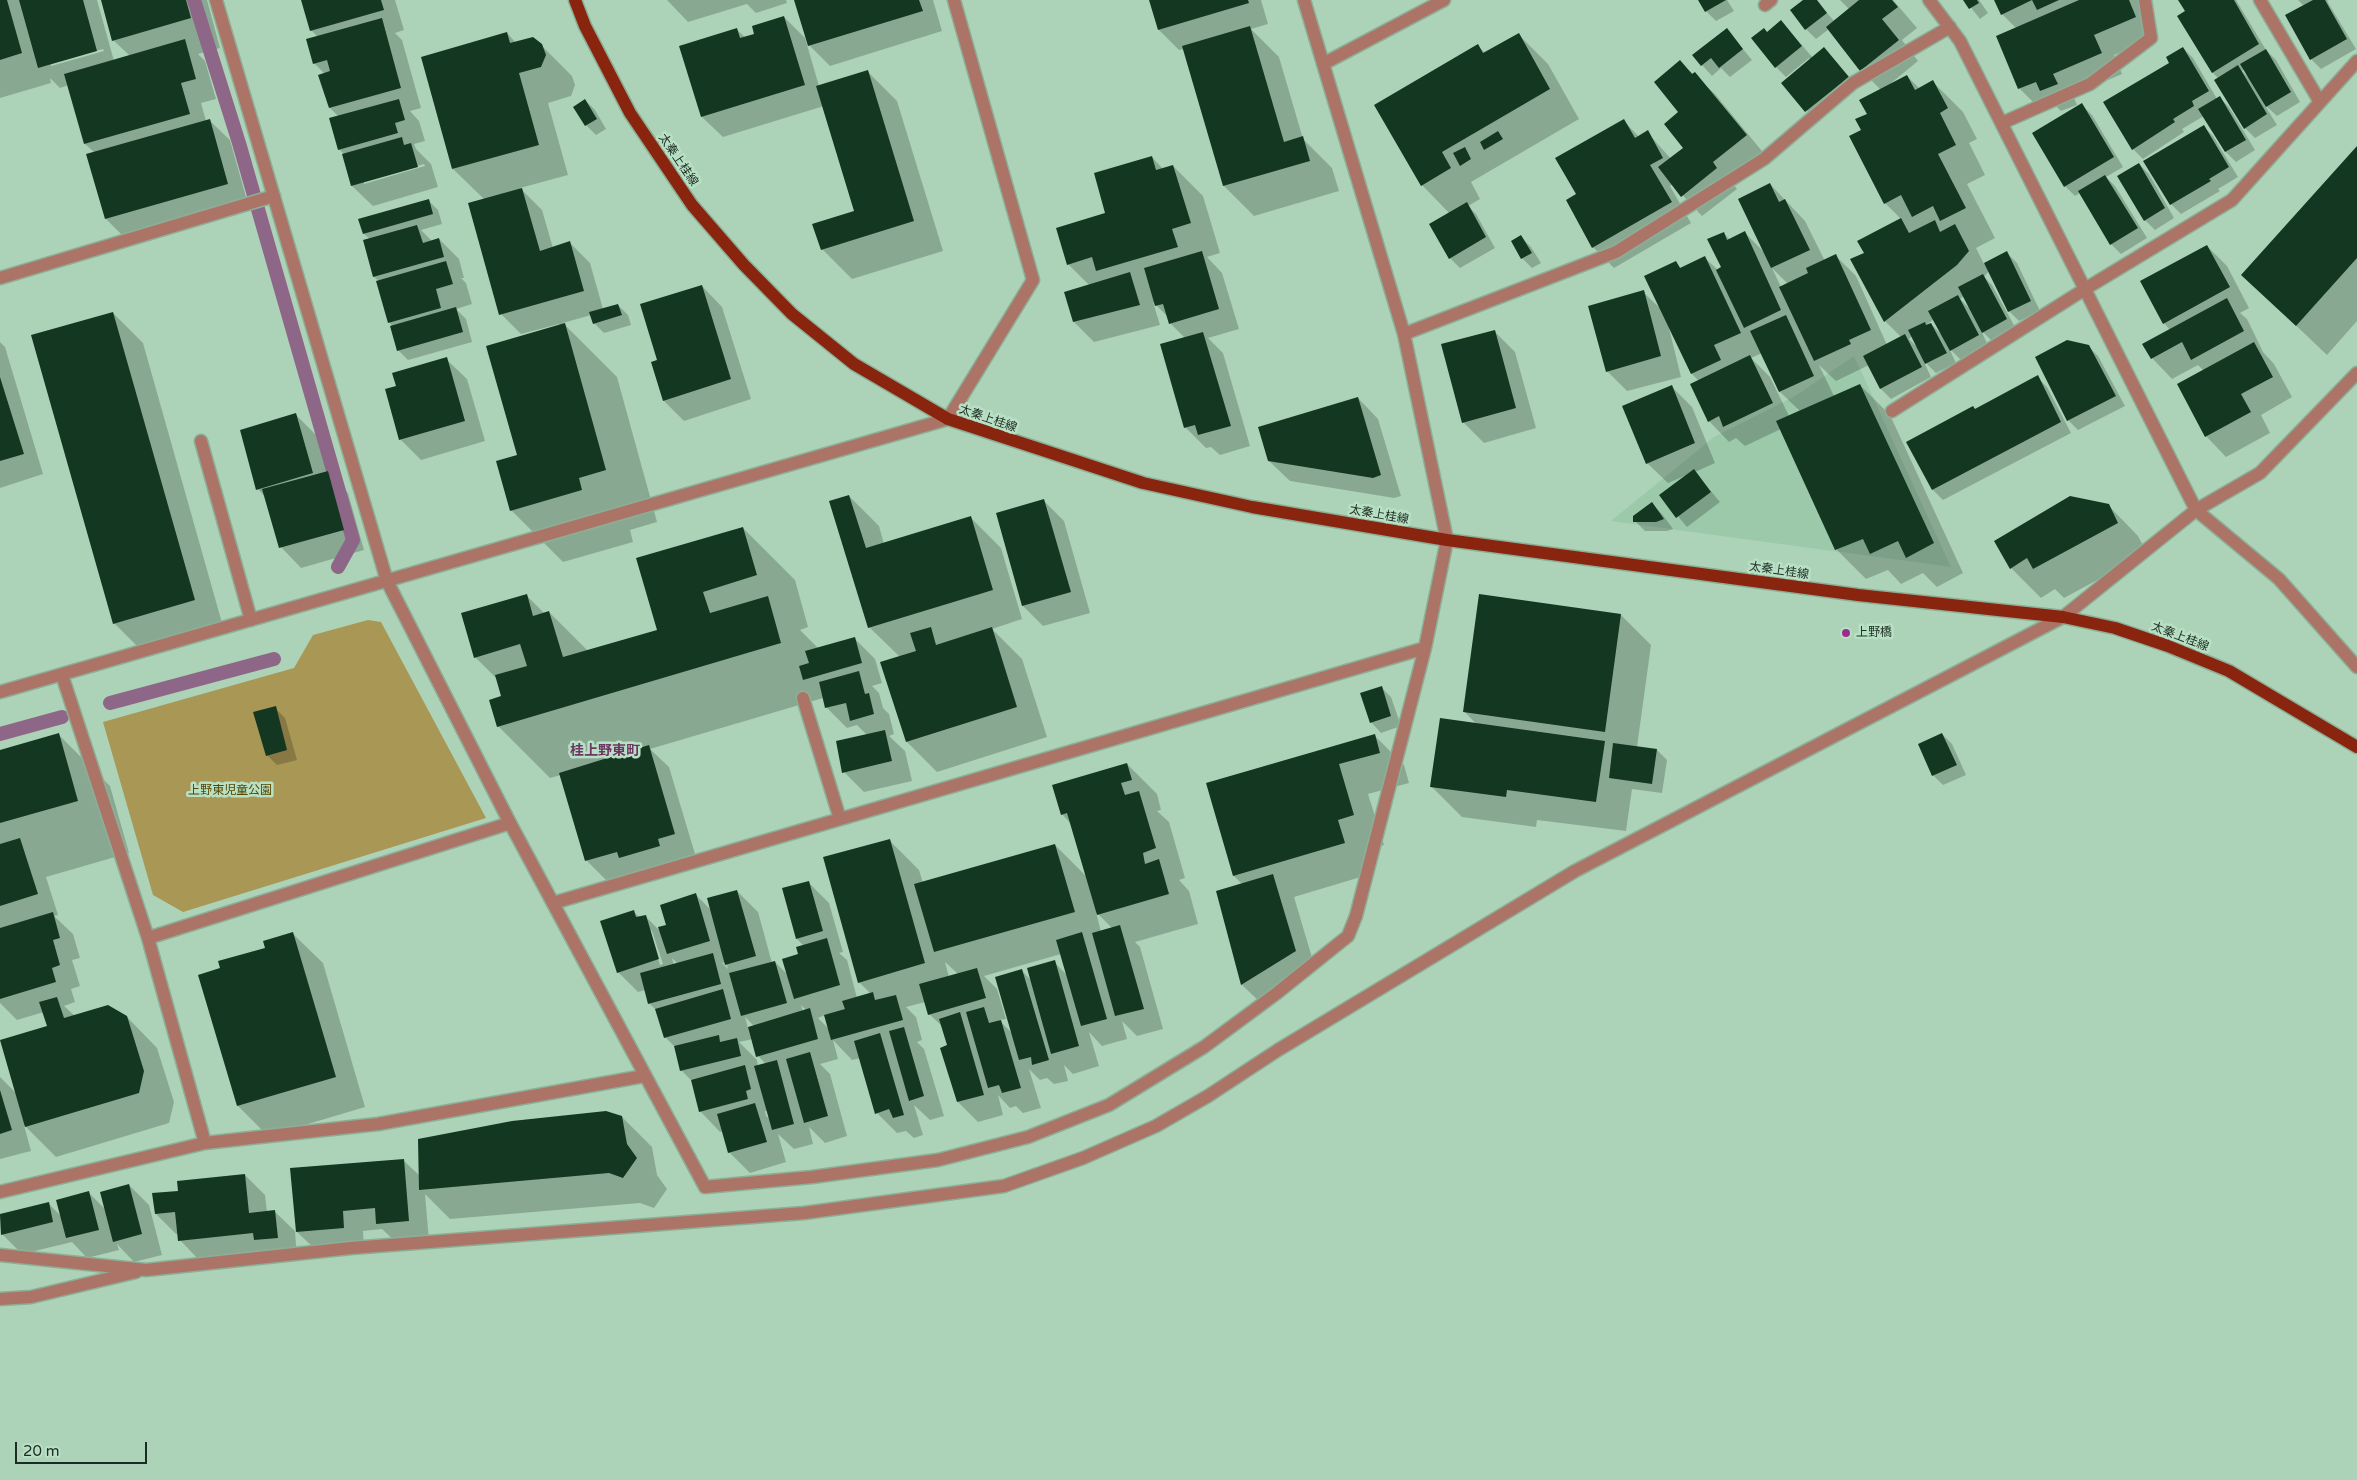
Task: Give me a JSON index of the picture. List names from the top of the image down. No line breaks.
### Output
{"streets":{"main road":["太秦上桂線"]},"districts":["桂上野東町"],"parks":["上野東児童公園"],"places":["上野橋"],"scale_bar":"20 m"}
